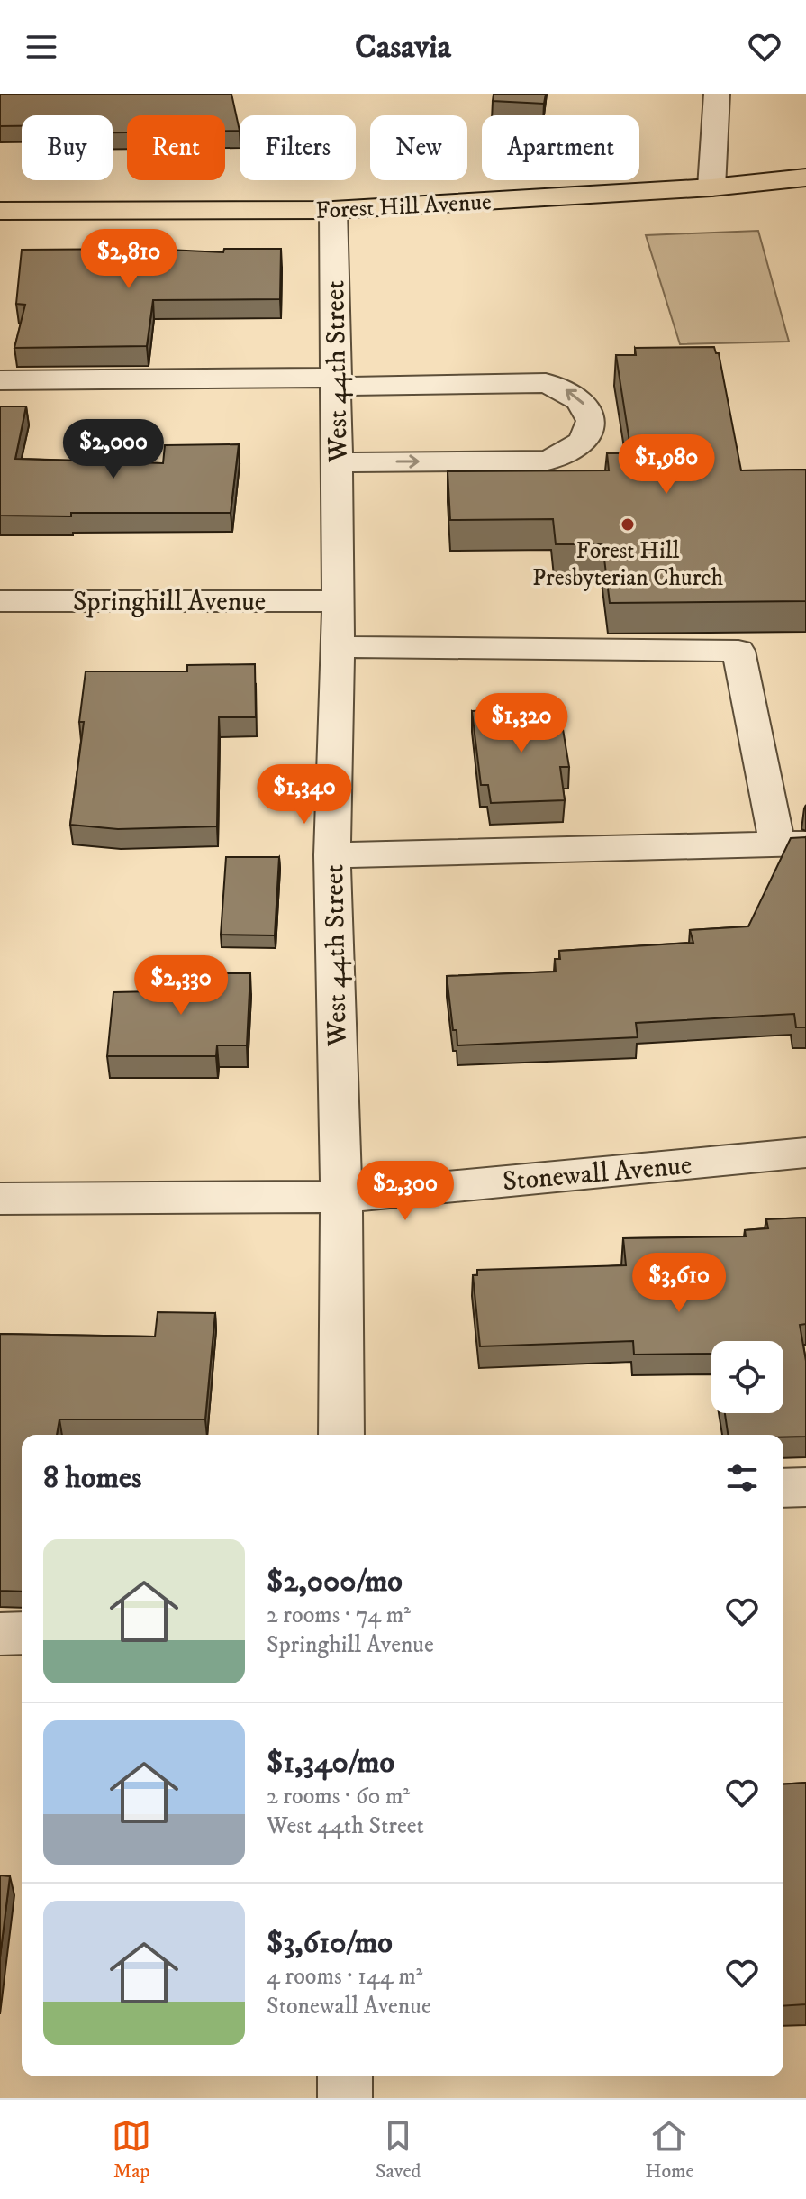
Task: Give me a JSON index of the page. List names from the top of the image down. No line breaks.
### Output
{"streets":{"main road":["Forest Hill Avenue"],"street":["West 44th Street","Springhill Avenue","Stonewall Avenue"]},"crossings":[["Forest Hill Avenue","West 44th Street"],["West 44th Street","Springhill Avenue"],["West 44th Street","Stonewall Avenue"]],"places":["Forest Hill Presbyterian Church"],"page":{"header":"Casavia","chip":["Buy","Rent","Filters","New","Apartment"],"price":["$2,810","$2,000","$1,980","$1,320","$1,340","$2,330","$2,300","$3,610"],"heading":"8 homes","list":[{"name":"$2,000/mo","note":"2 rooms · 74 m² · Springhill Avenue"},{"name":"$1,340/mo","note":"2 rooms · 60 m² · West 44th Street"},{"name":"$3,610/mo","note":"4 rooms · 144 m² · Stonewall Avenue"}],"tabs":["Map","Saved","Home"]}}
